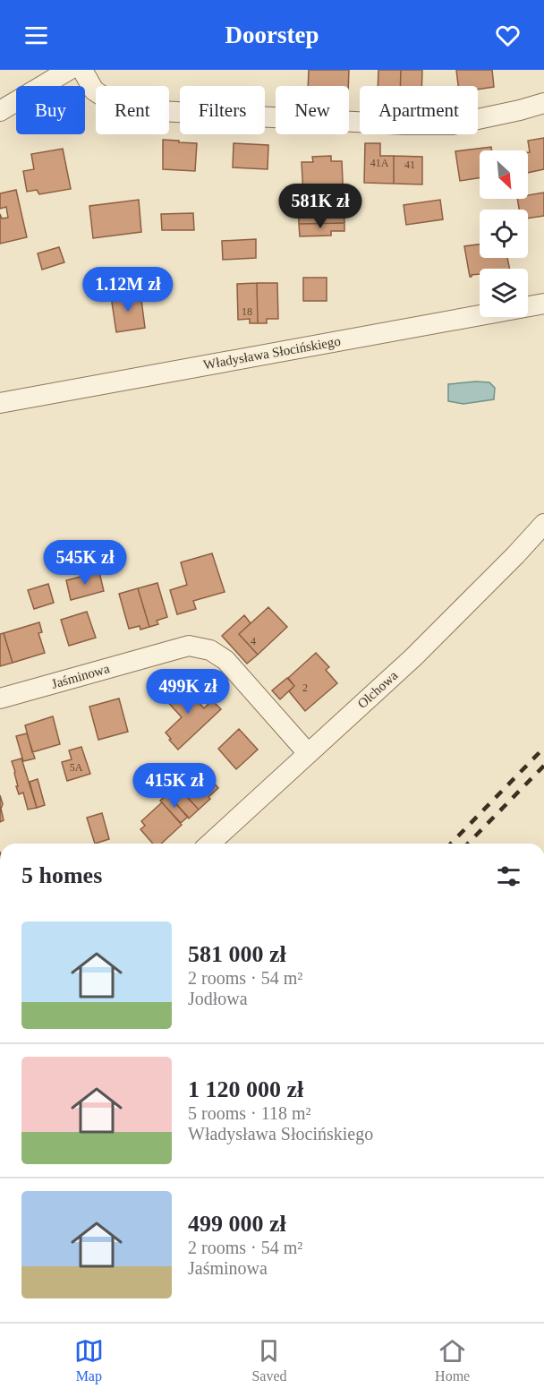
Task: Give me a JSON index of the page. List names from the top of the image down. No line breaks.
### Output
{"streets":{"street":["Władysława Słocińskiego","Jaśminowa","Olchowa"]},"crossings":[["Jaśminowa","Olchowa"]],"house_numbers":["41A","41","18","4","2","5A"],"north":"bottom right","page":{"header":"Doorstep","chip":["Buy","Rent","Filters","New","Apartment"],"price":["581K zł","1.12M zł","545K zł","499K zł","415K zł"],"heading":"5 homes","list":[{"name":"581 000 zł","note":"2 rooms · 54 m² · Jodłowa"},{"name":"1 120 000 zł","note":"5 rooms · 118 m² · Władysława Słocińskiego"},{"name":"499 000 zł","note":"2 rooms · 54 m² · Jaśminowa"}],"tabs":["Map","Saved","Home"]}}
